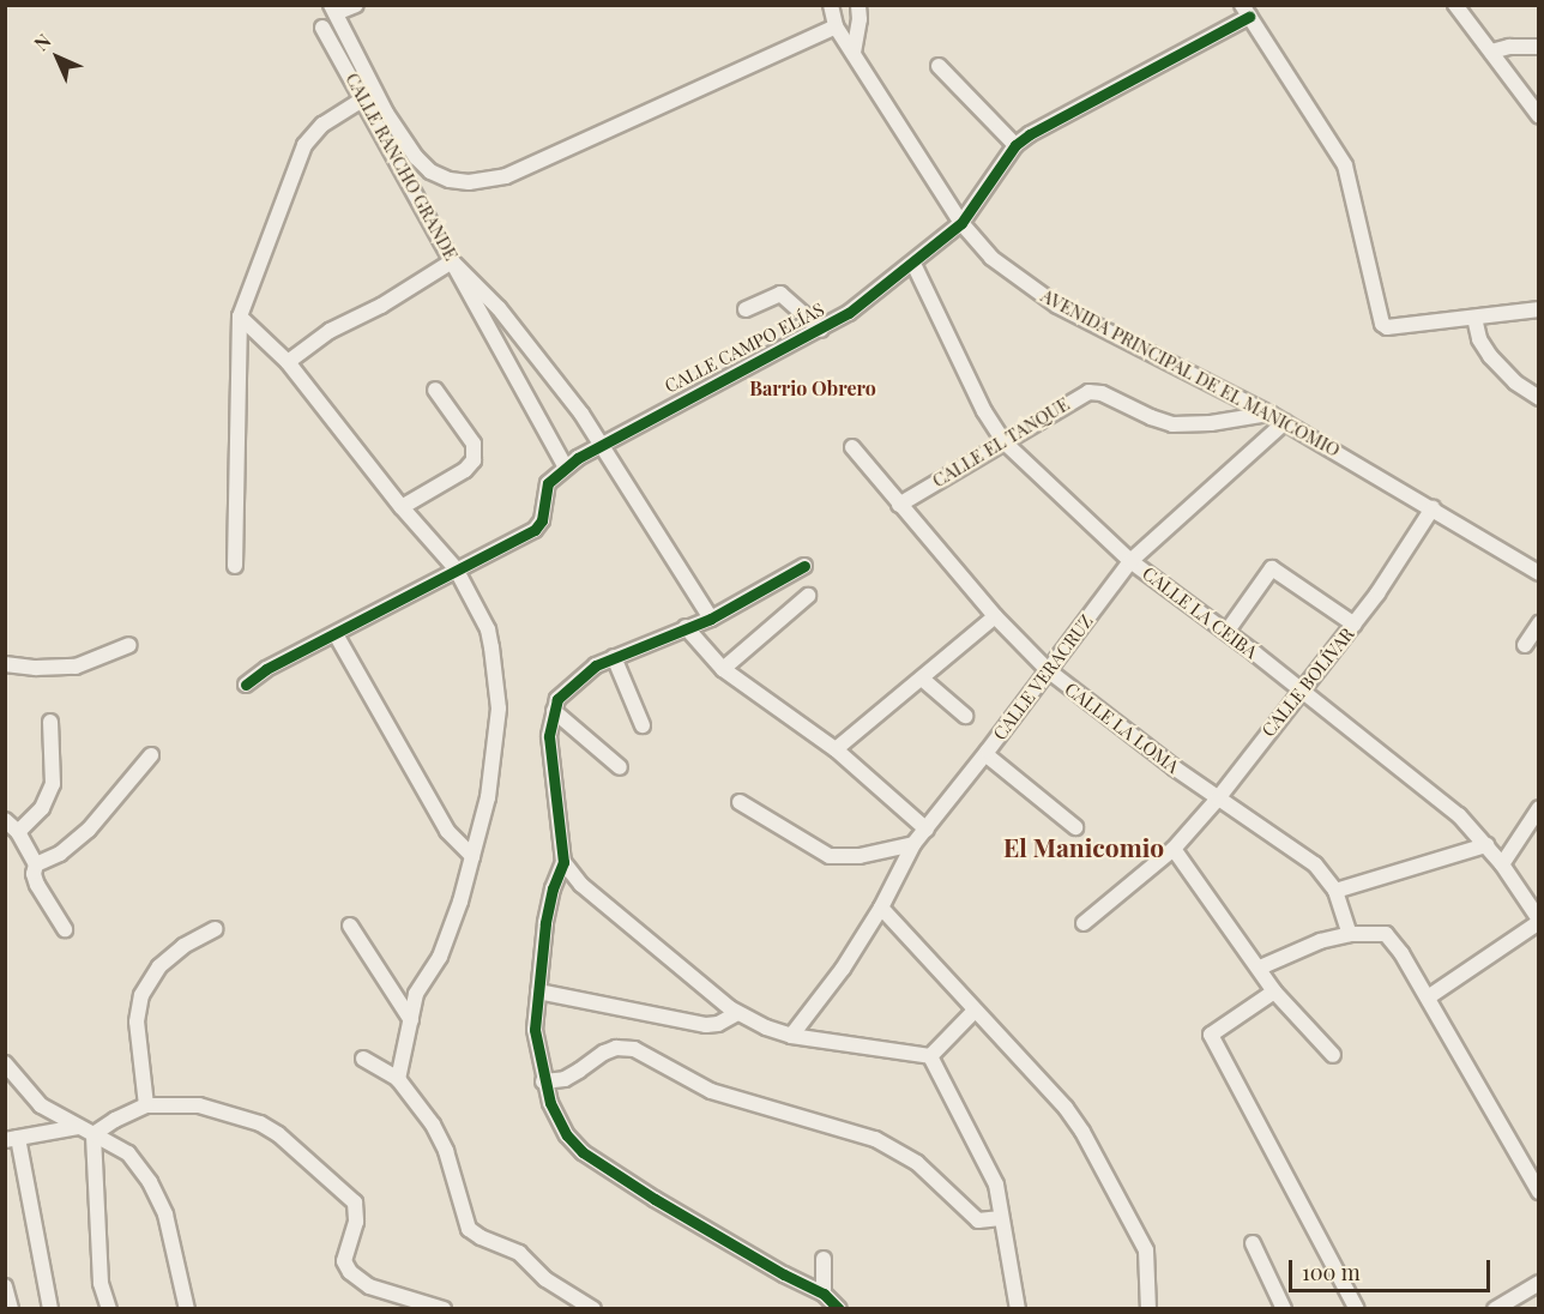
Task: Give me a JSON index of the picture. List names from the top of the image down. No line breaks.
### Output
{"streets":{"street":["CALLE RANCHO GRANDE","CALLE CAMPO ELÍAS","AVENIDA PRINCIPAL DE EL MANICOMIO","CALLE EL TANQUE","CALLE LA CEIBA","CALLE VERACRUZ","CALLE BOLÍVAR","CALLE LA LOMA"]},"crossings":[["CALLE RANCHO GRANDE","CALLE CAMPO ELÍAS"],["CALLE CAMPO ELÍAS","AVENIDA PRINCIPAL DE EL MANICOMIO"],["CALLE CAMPO ELÍAS","CALLE LA CEIBA"],["AVENIDA PRINCIPAL DE EL MANICOMIO","CALLE EL TANQUE"],["AVENIDA PRINCIPAL DE EL MANICOMIO","CALLE VERACRUZ"],["AVENIDA PRINCIPAL DE EL MANICOMIO","CALLE BOLÍVAR"],["CALLE EL TANQUE","CALLE LA CEIBA"],["CALLE EL TANQUE","CALLE LA LOMA"],["CALLE LA CEIBA","CALLE VERACRUZ"],["CALLE LA CEIBA","CALLE BOLÍVAR"],["CALLE VERACRUZ","CALLE LA LOMA"],["CALLE BOLÍVAR","CALLE LA LOMA"]],"districts":["Barrio Obrero","El Manicomio"],"scale_bar":"100 m","north":"top left"}
